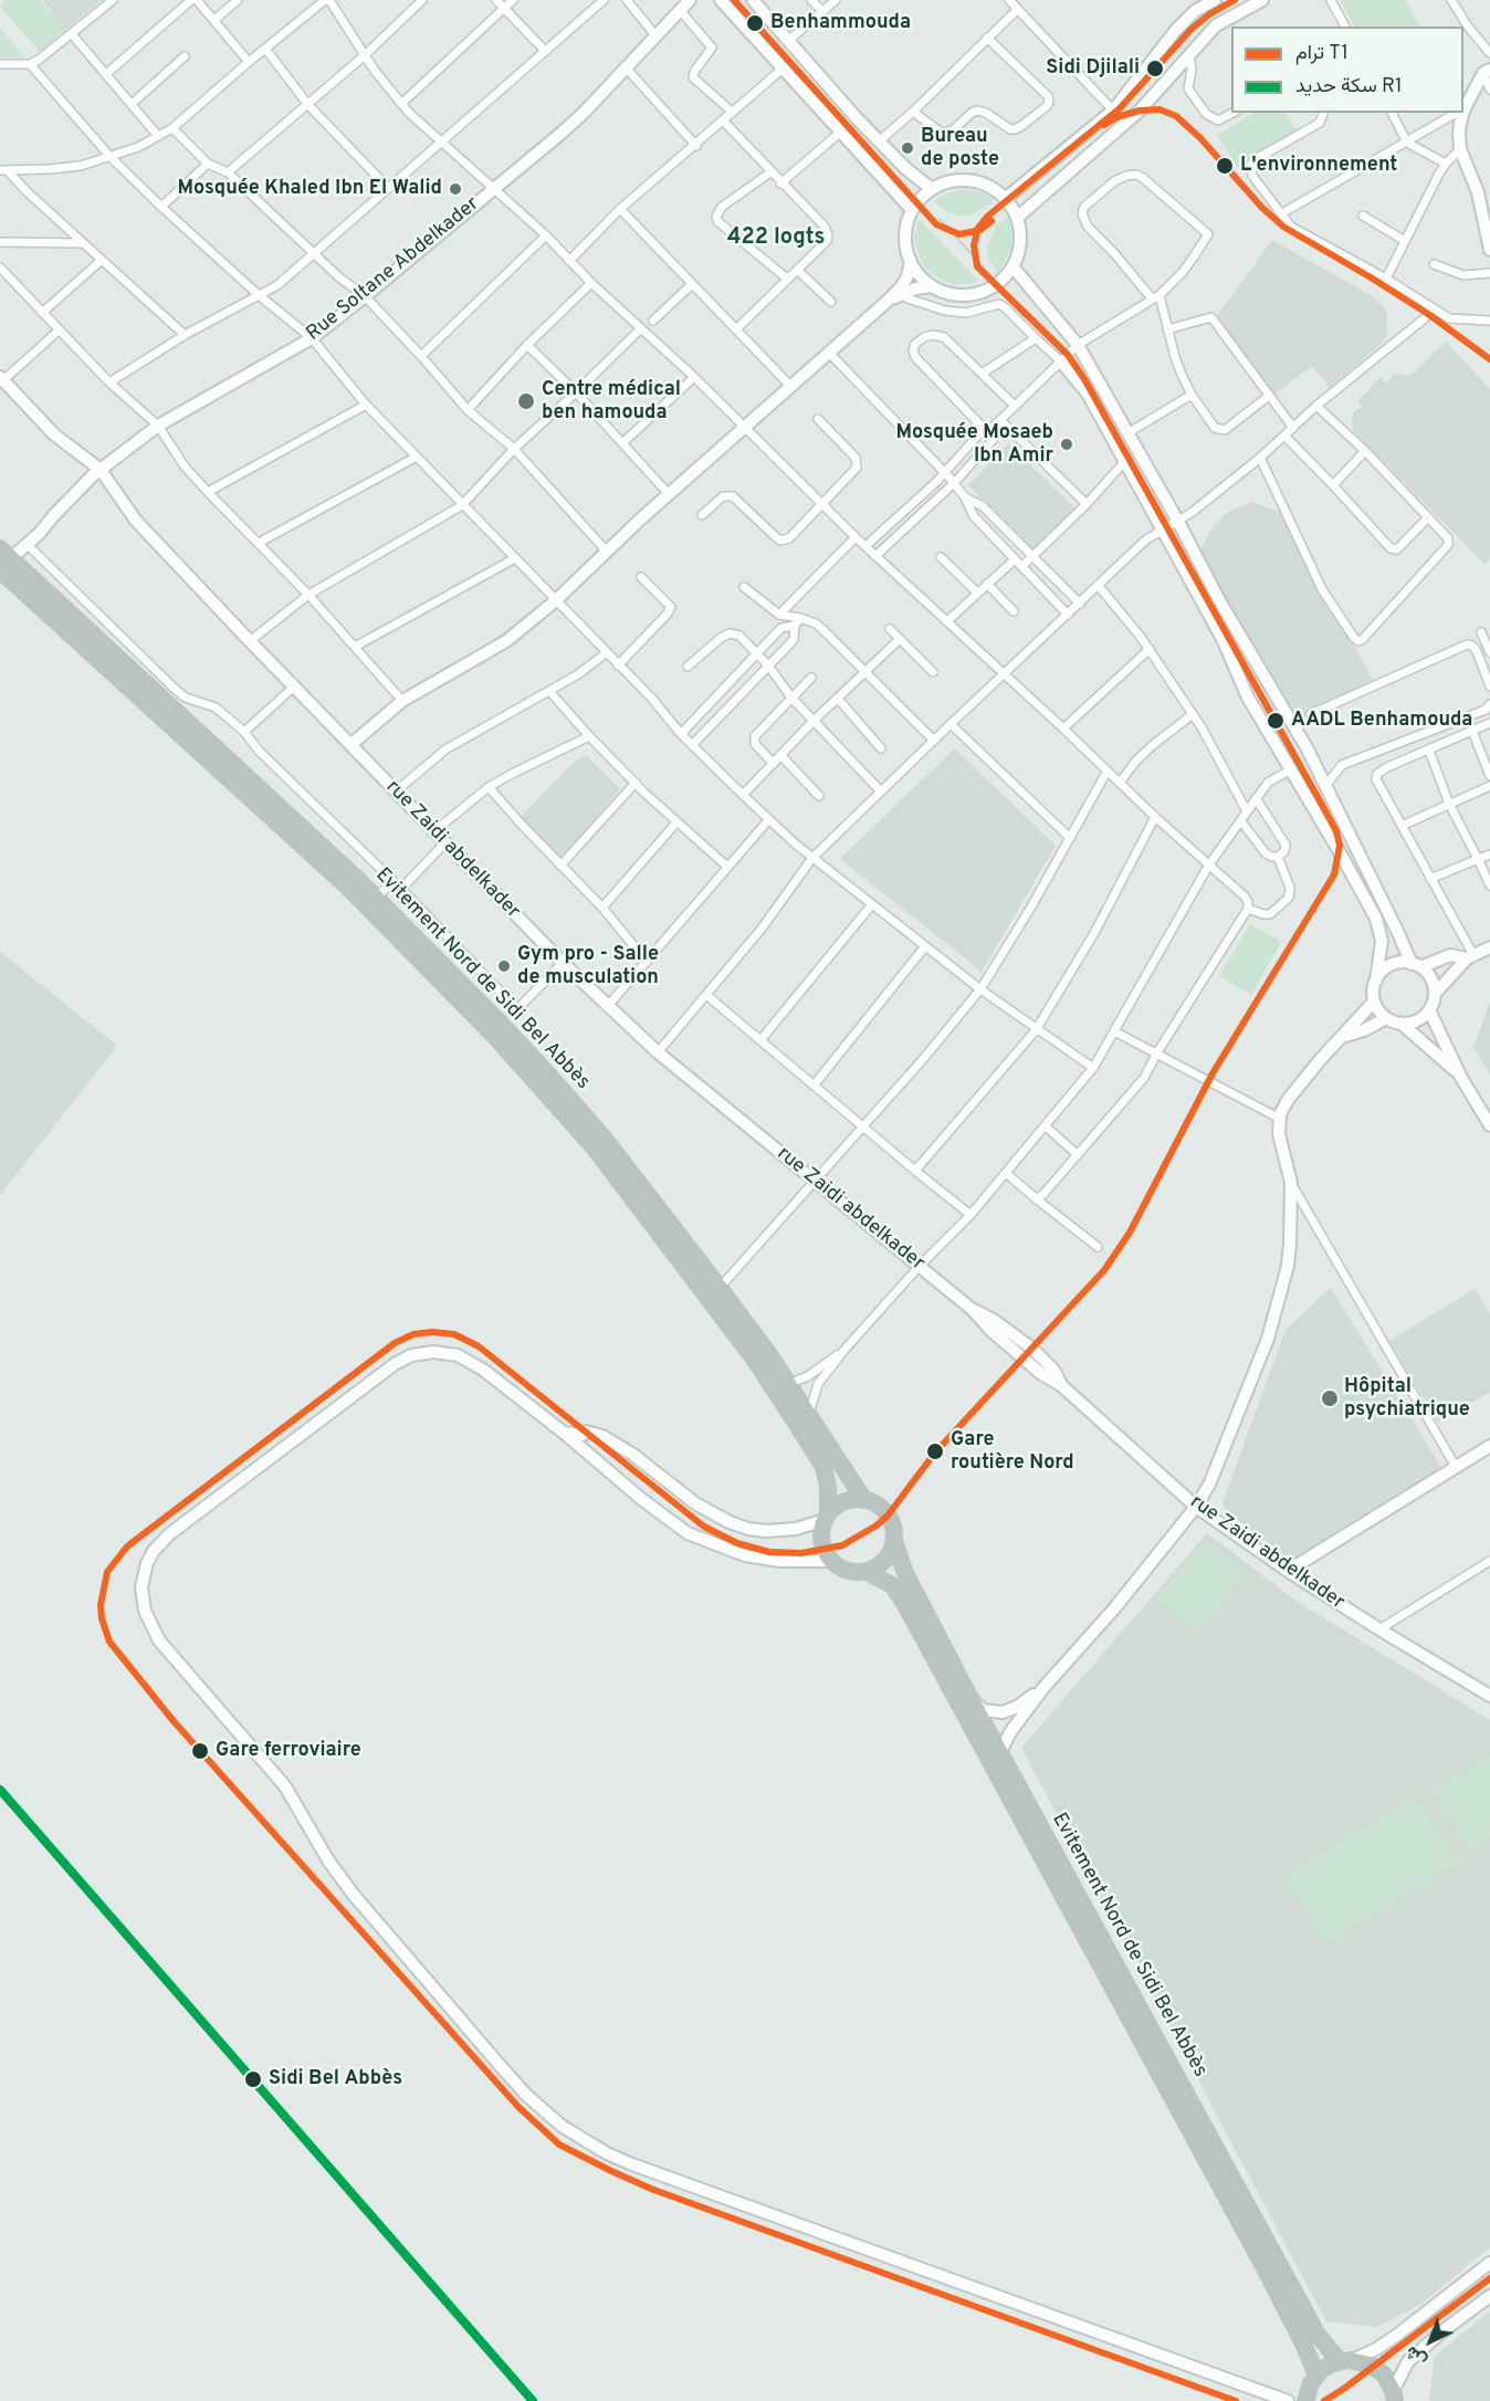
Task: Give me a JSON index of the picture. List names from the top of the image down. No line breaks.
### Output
{"streets":{"highway":["Evitement Nord de Sidi Bel Abbès"],"main road":["Rue Soltane Abdelkader","rue Zaidi abdelkader"]},"crossings":[["Rue Soltane Abdelkader","rue Zaidi abdelkader"],["Rue Soltane Abdelkader","Evitement Nord de Sidi Bel Abbès"]],"districts":["422 logts"],"places":["Benhammouda","Sidi Djilali","Bureau de poste","L'environnement","Mosquée Khaled Ibn El Walid","Centre médical ben hamouda","Mosquée Mosaeb Ibn Amir","AADL Benhamouda","Gym pro - Salle de musculation","Hôpital psychiatrique","Gare routière Nord","Gare ferroviaire","Sidi Bel Abbès"],"lines":["tram line T1","rail line R1"],"legend":["ترام T1","سكة حديد R1"],"north":"bottom left"}
